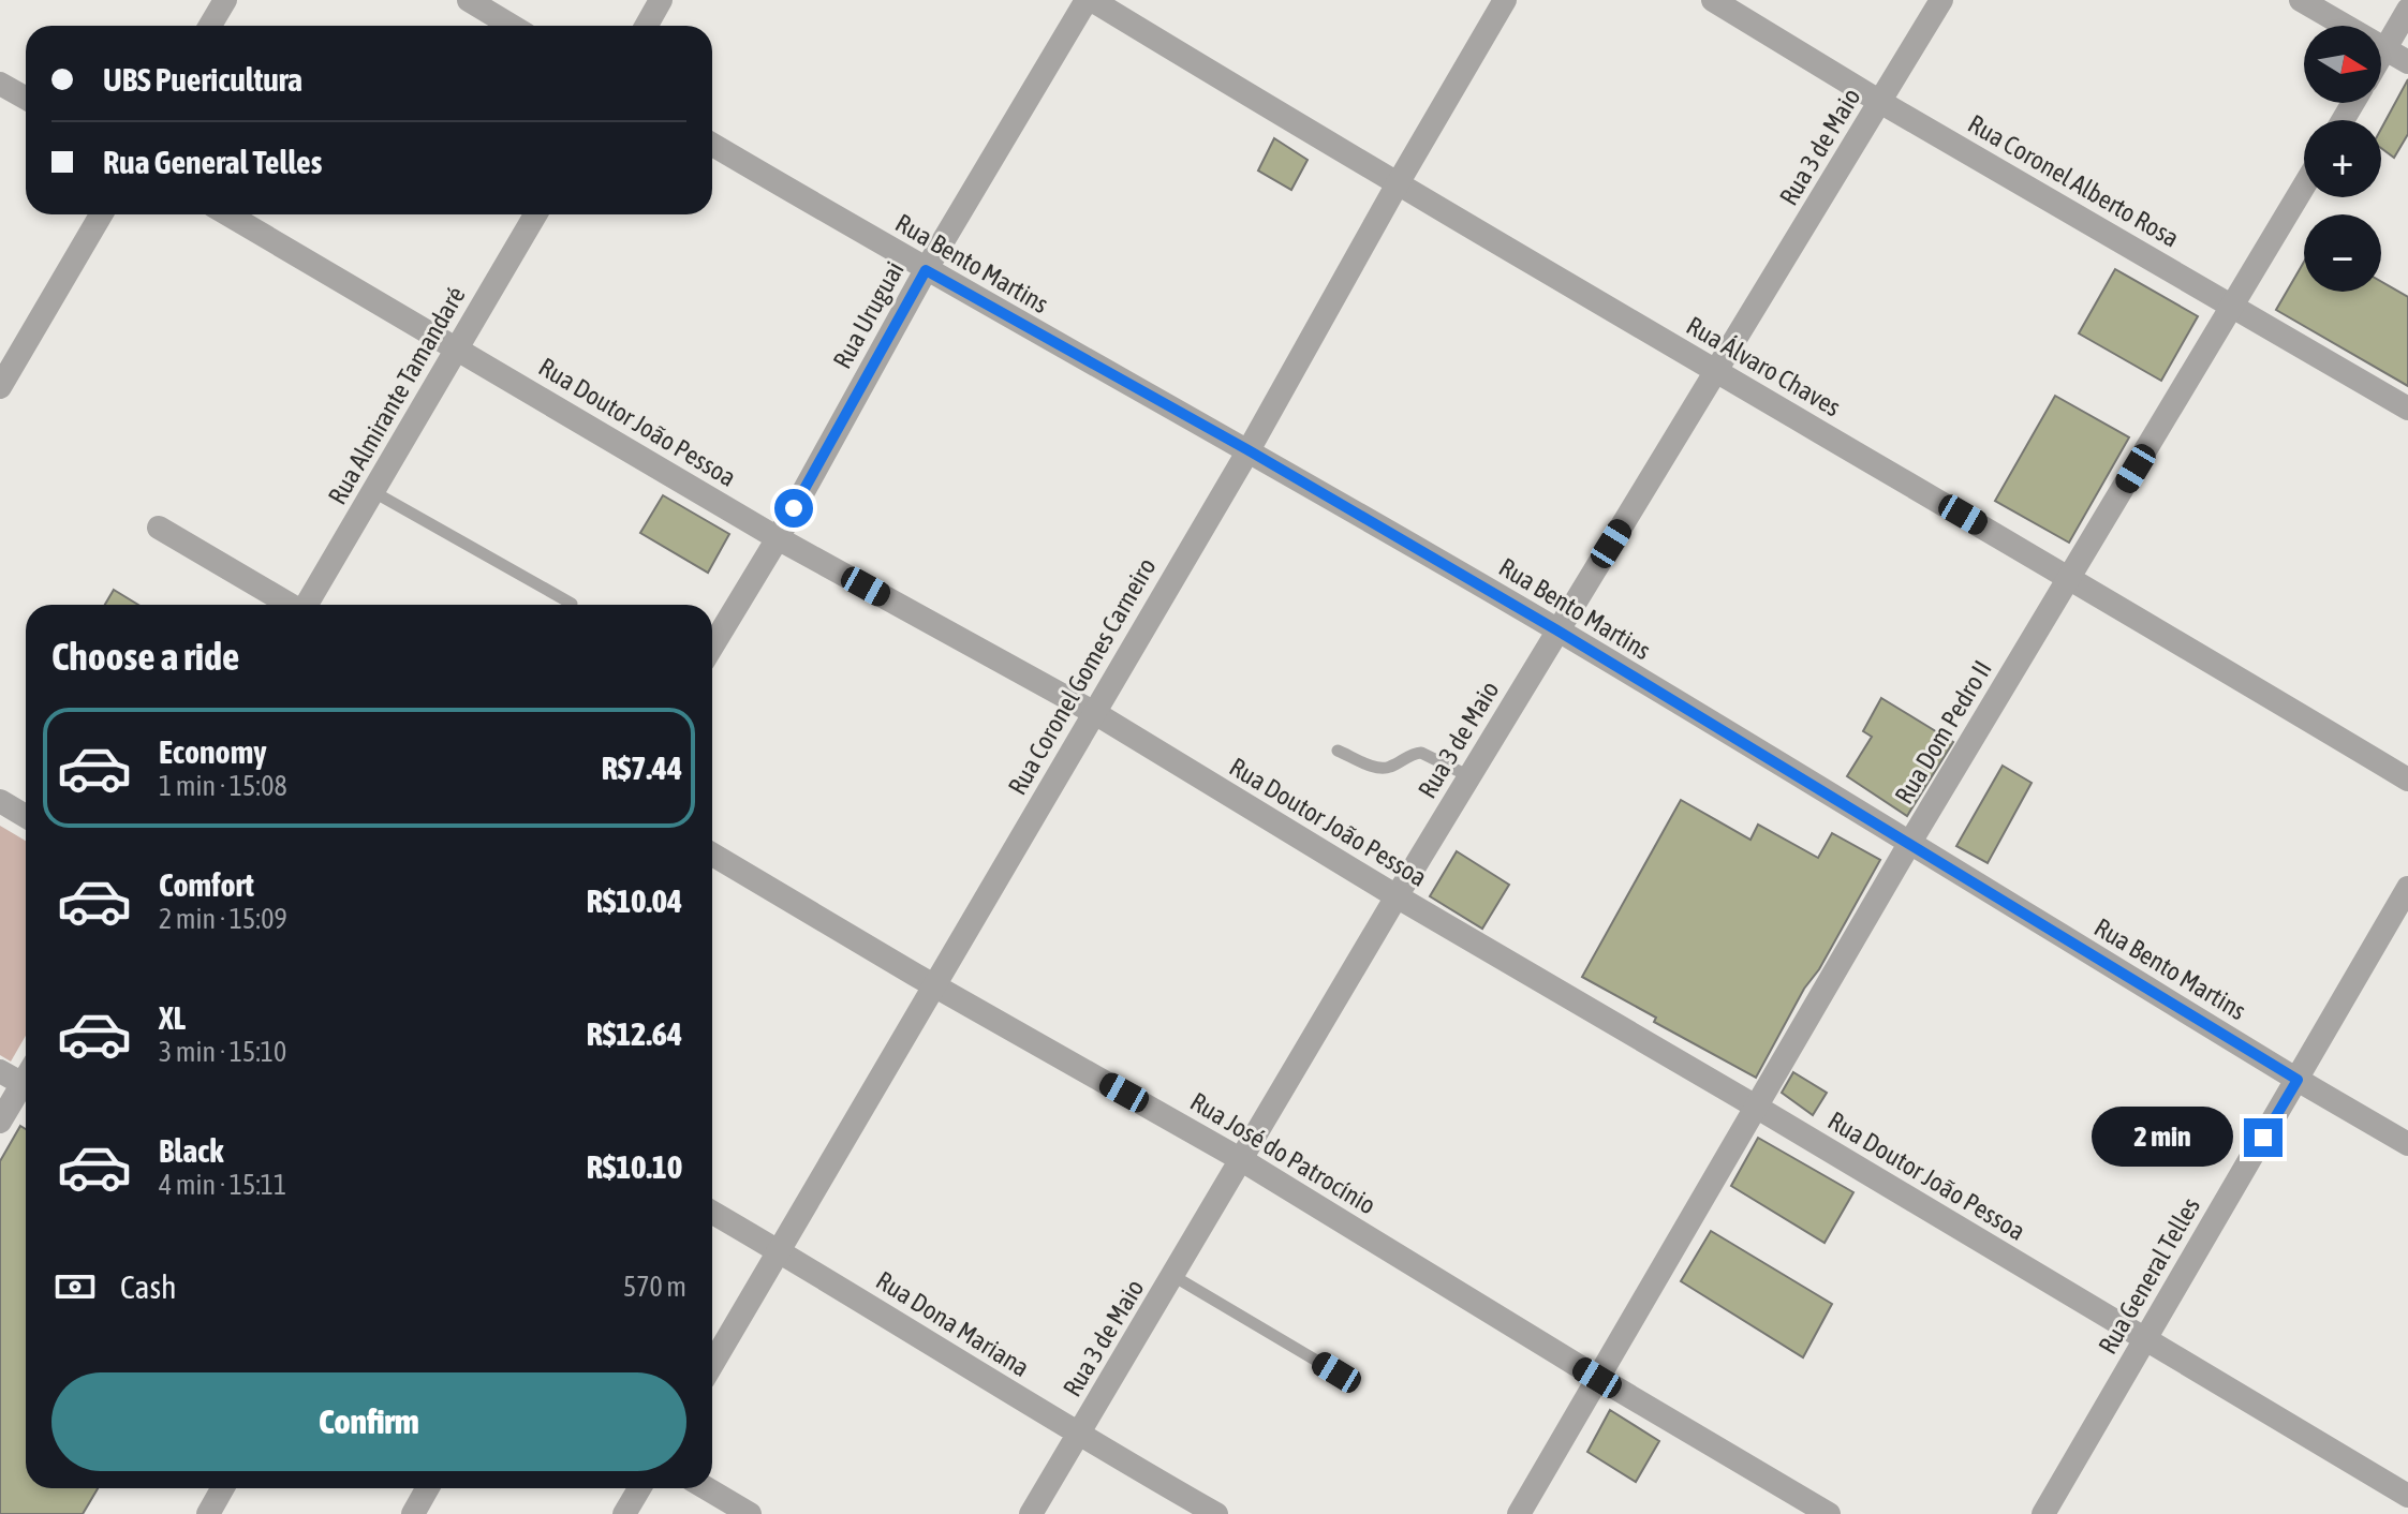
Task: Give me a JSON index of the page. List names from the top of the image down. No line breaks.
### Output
{"streets":{"street":["Rua 3 de Maio","Rua Coronel Alberto Rosa","Rua Bento Martins","Rua Uruguai","Rua Álvaro Chaves","Rua Almirante Tamandaré","Rua Doutor João Pessoa","Rua Coronel Gomes Carneiro","Rua Dom Pedro II","Rua José do Patrocínio","Rua General Telles","Rua Dona Mariana"]},"crossings":[["Rua 3 de Maio","Rua Coronel Alberto Rosa"],["Rua 3 de Maio","Rua Bento Martins"],["Rua 3 de Maio","Rua Álvaro Chaves"],["Rua 3 de Maio","Rua Doutor João Pessoa"],["Rua 3 de Maio","Rua José do Patrocínio"],["Rua 3 de Maio","Rua Dona Mariana"],["Rua Coronel Alberto Rosa","Rua Dom Pedro II"],["Rua Bento Martins","Rua Uruguai"],["Rua Bento Martins","Rua Coronel Gomes Carneiro"],["Rua Bento Martins","Rua Dom Pedro II"],["Rua Bento Martins","Rua General Telles"],["Rua Uruguai","Rua Álvaro Chaves"],["Rua Uruguai","Rua Doutor João Pessoa"],["Rua Álvaro Chaves","Rua Coronel Gomes Carneiro"],["Rua Álvaro Chaves","Rua Dom Pedro II"],["Rua Almirante Tamandaré","Rua Doutor João Pessoa"],["Rua Doutor João Pessoa","Rua Coronel Gomes Carneiro"],["Rua Doutor João Pessoa","Rua Dom Pedro II"],["Rua Doutor João Pessoa","Rua General Telles"],["Rua Coronel Gomes Carneiro","Rua José do Patrocínio"],["Rua Coronel Gomes Carneiro","Rua Dona Mariana"],["Rua Dom Pedro II","Rua José do Patrocínio"]],"north":"right","page":{"map_buttons":["+","−"],"banner":["UBS Puericultura","Rua General Telles"],"heading":"Choose a ride","list":[{"name":"Economy","note":"1 min · 15:08","value":"R$7.44"},{"name":"Comfort","note":"2 min · 15:09","value":"R$10.04"},{"name":"XL","note":"3 min · 15:10","value":"R$12.64"},{"name":"Black","note":"4 min · 15:11","value":"R$10.10"}],"bubble":"2 min","pay":["Cash","570 m"],"buttons":"Confirm"}}
